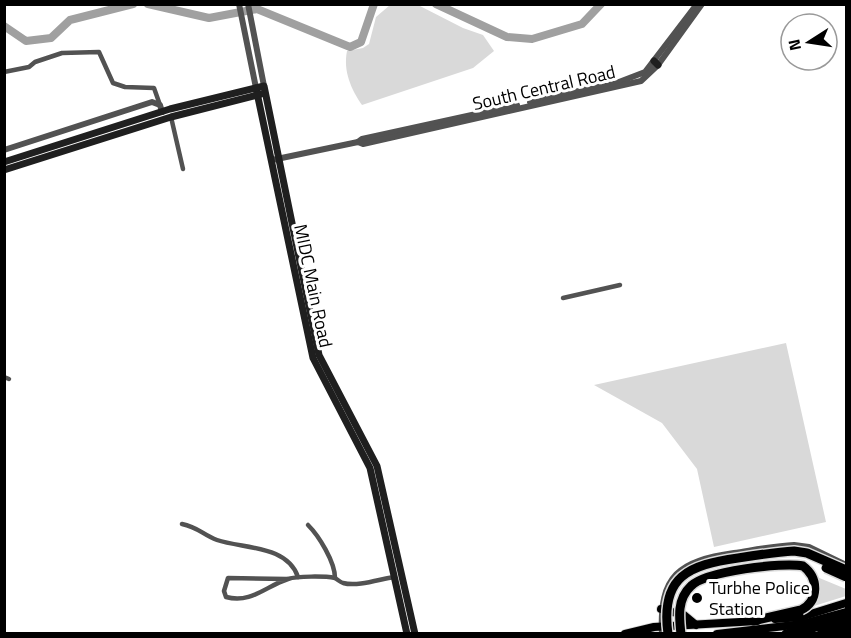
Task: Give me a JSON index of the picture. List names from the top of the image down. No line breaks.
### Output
{"streets":{"main road":["MIDC Main Road"],"street":["South Central Road"]},"crossings":[["South Central Road","MIDC Main Road"]],"places":["Turbhe Police Station"],"north":"left"}
